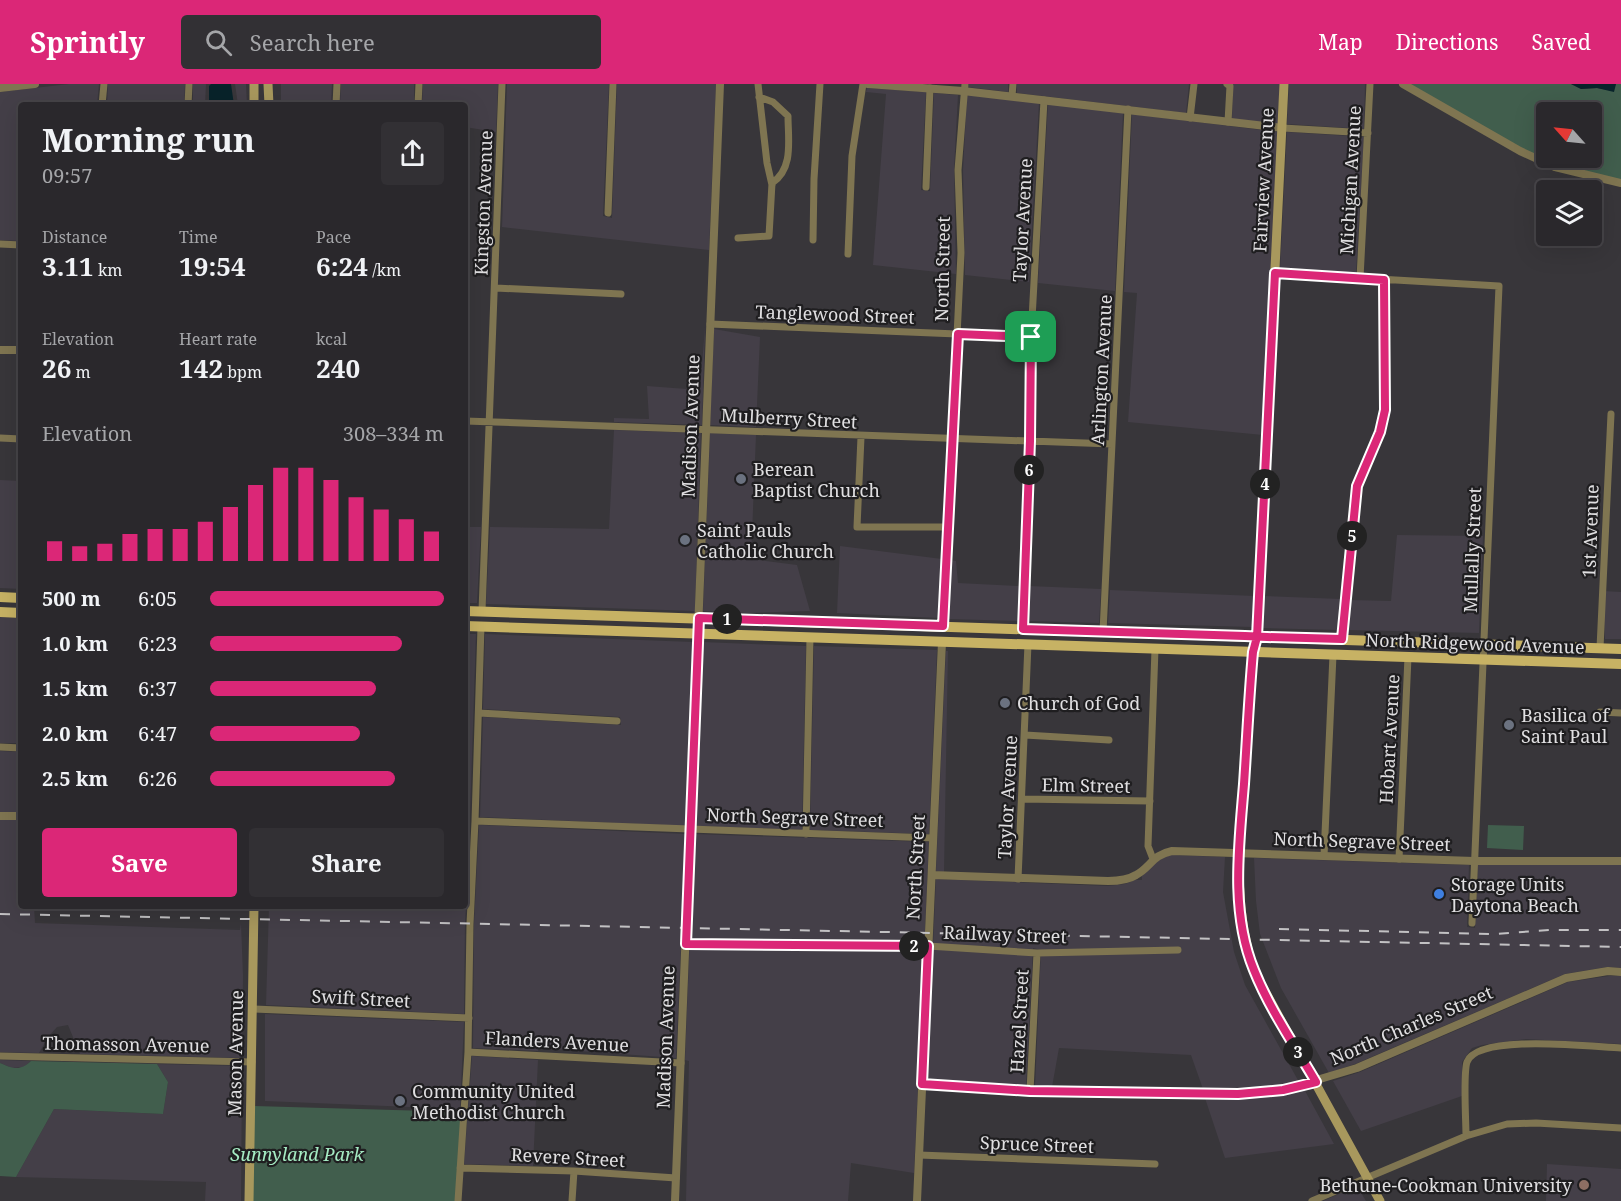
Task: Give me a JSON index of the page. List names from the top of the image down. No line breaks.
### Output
{"streets":{"main road":["Fairview Avenue","North Ridgewood Avenue","Mason Avenue"],"street":["Michigan Avenue","Kingston Avenue","Taylor Avenue","North Street","Tanglewood Street","Arlington Avenue","Mulberry Street","Madison Avenue","1st Avenue","Mullally Street","Hobart Avenue","Elm Street","North Segrave Street","Railway Street","Swift Street","Hazel Street","North Charles Street","Flanders Avenue","Thomasson Avenue","Spruce Street","Revere Street"]},"crossings":[["Fairview Avenue","North Ridgewood Avenue"],["Fairview Avenue","North Segrave Street"],["Fairview Avenue","North Charles Street"],["Kingston Avenue","Mulberry Street"],["Kingston Avenue","North Ridgewood Avenue"],["Taylor Avenue","Tanglewood Street"],["Taylor Avenue","Mulberry Street"],["Taylor Avenue","North Ridgewood Avenue"],["Taylor Avenue","Elm Street"],["Taylor Avenue","North Segrave Street"],["North Street","Tanglewood Street"],["North Street","Mulberry Street"],["North Street","North Ridgewood Avenue"],["North Street","North Segrave Street"],["North Street","Railway Street"],["North Street","North Charles Street"],["North Street","Spruce Street"],["Tanglewood Street","Madison Avenue"],["Arlington Avenue","Mulberry Street"],["Arlington Avenue","North Ridgewood Avenue"],["Mulberry Street","Madison Avenue"],["Madison Avenue","North Ridgewood Avenue"],["Madison Avenue","North Segrave Street"],["Madison Avenue","Railway Street"],["Madison Avenue","Flanders Avenue"],["Madison Avenue","Revere Street"],["1st Avenue","North Ridgewood Avenue"],["Mullally Street","North Ridgewood Avenue"],["Mullally Street","North Segrave Street"],["North Ridgewood Avenue","Hobart Avenue"],["Hobart Avenue","North Segrave Street"],["Railway Street","Hazel Street"],["Swift Street","Mason Avenue"],["Hazel Street","North Charles Street"],["Thomasson Avenue","Mason Avenue"]],"parks":["Sunnyland Park"],"places":["Berean Baptist Church","Saint Pauls Catholic Church","Church of God","Basilica of Saint Paul","Storage Units Daytona Beach","Community United Methodist Church","Bethune-Cookman University"],"north":"top left","page":{"header":"Sprintly","search":"Search here","nav":["Map","Directions","Saved"],"heading":["Morning run","09:57"],"stats":[["Distance","3.11 km"],["Time","19:54"],["Pace","6:24 /km"],["Elevation","26 m"],["Heart rate","142 bpm"],["kcal","240"]],"chart":["Elevation","308–334 m"],"pins":["6","4","5","1","2","3"],"list":[{"name":"500 m","note":"6:05"},{"name":"1.0 km","note":"6:23"},{"name":"1.5 km","note":"6:37"},{"name":"2.0 km","note":"6:47"},{"name":"2.5 km","note":"6:26"}],"buttons":["Save","Share"]}}
